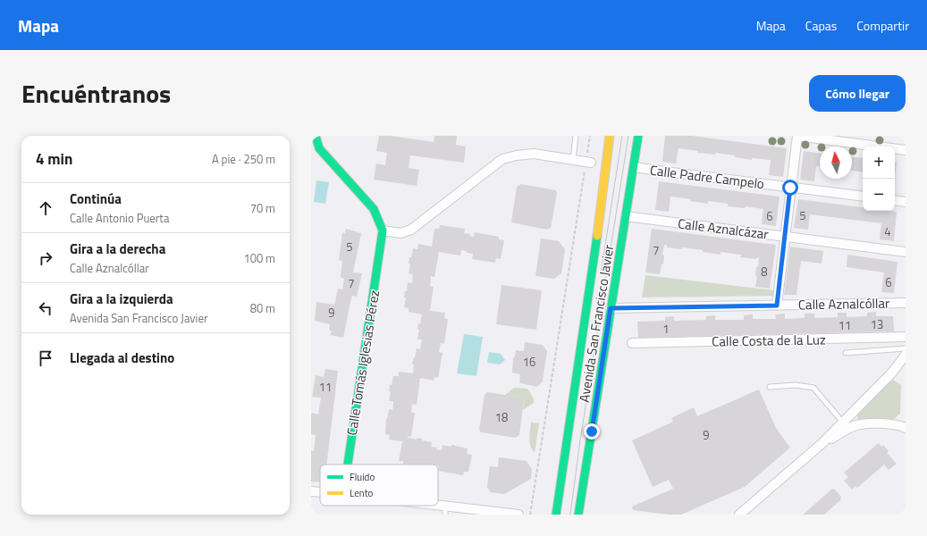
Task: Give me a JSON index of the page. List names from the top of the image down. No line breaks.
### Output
{"streets":{"main road":["Avenida San Francisco Javier","Calle Tomás Iglesias Pérez"],"street":["Calle Padre Campelo","Calle Aznalcázar","Calle Aznalcóllar","Calle Costa de la Luz"]},"crossings":[["Calle Padre Campelo","Avenida San Francisco Javier"],["Calle Aznalcázar","Avenida San Francisco Javier"],["Calle Aznalcóllar","Avenida San Francisco Javier"]],"house_numbers":["5","6","4","5","7","8","6","7","9","13","11","1","16","11","18","9"],"legend":["Fluido","Lento"],"north":"top","page":{"header":"Mapa","nav":["Mapa","Capas","Compartir"],"title":"Encuéntranos","buttons":"Cómo llegar","heading":["4 min","A pie · 250 m"],"map_buttons":["+","−"],"list":[["Continúa","Calle Antonio Puerta","70 m"],["Gira a la derecha","Calle Aznalcóllar","100 m"],["Gira a la izquierda","Avenida San Francisco Javier","80 m"],"Llegada al destino"]}}
